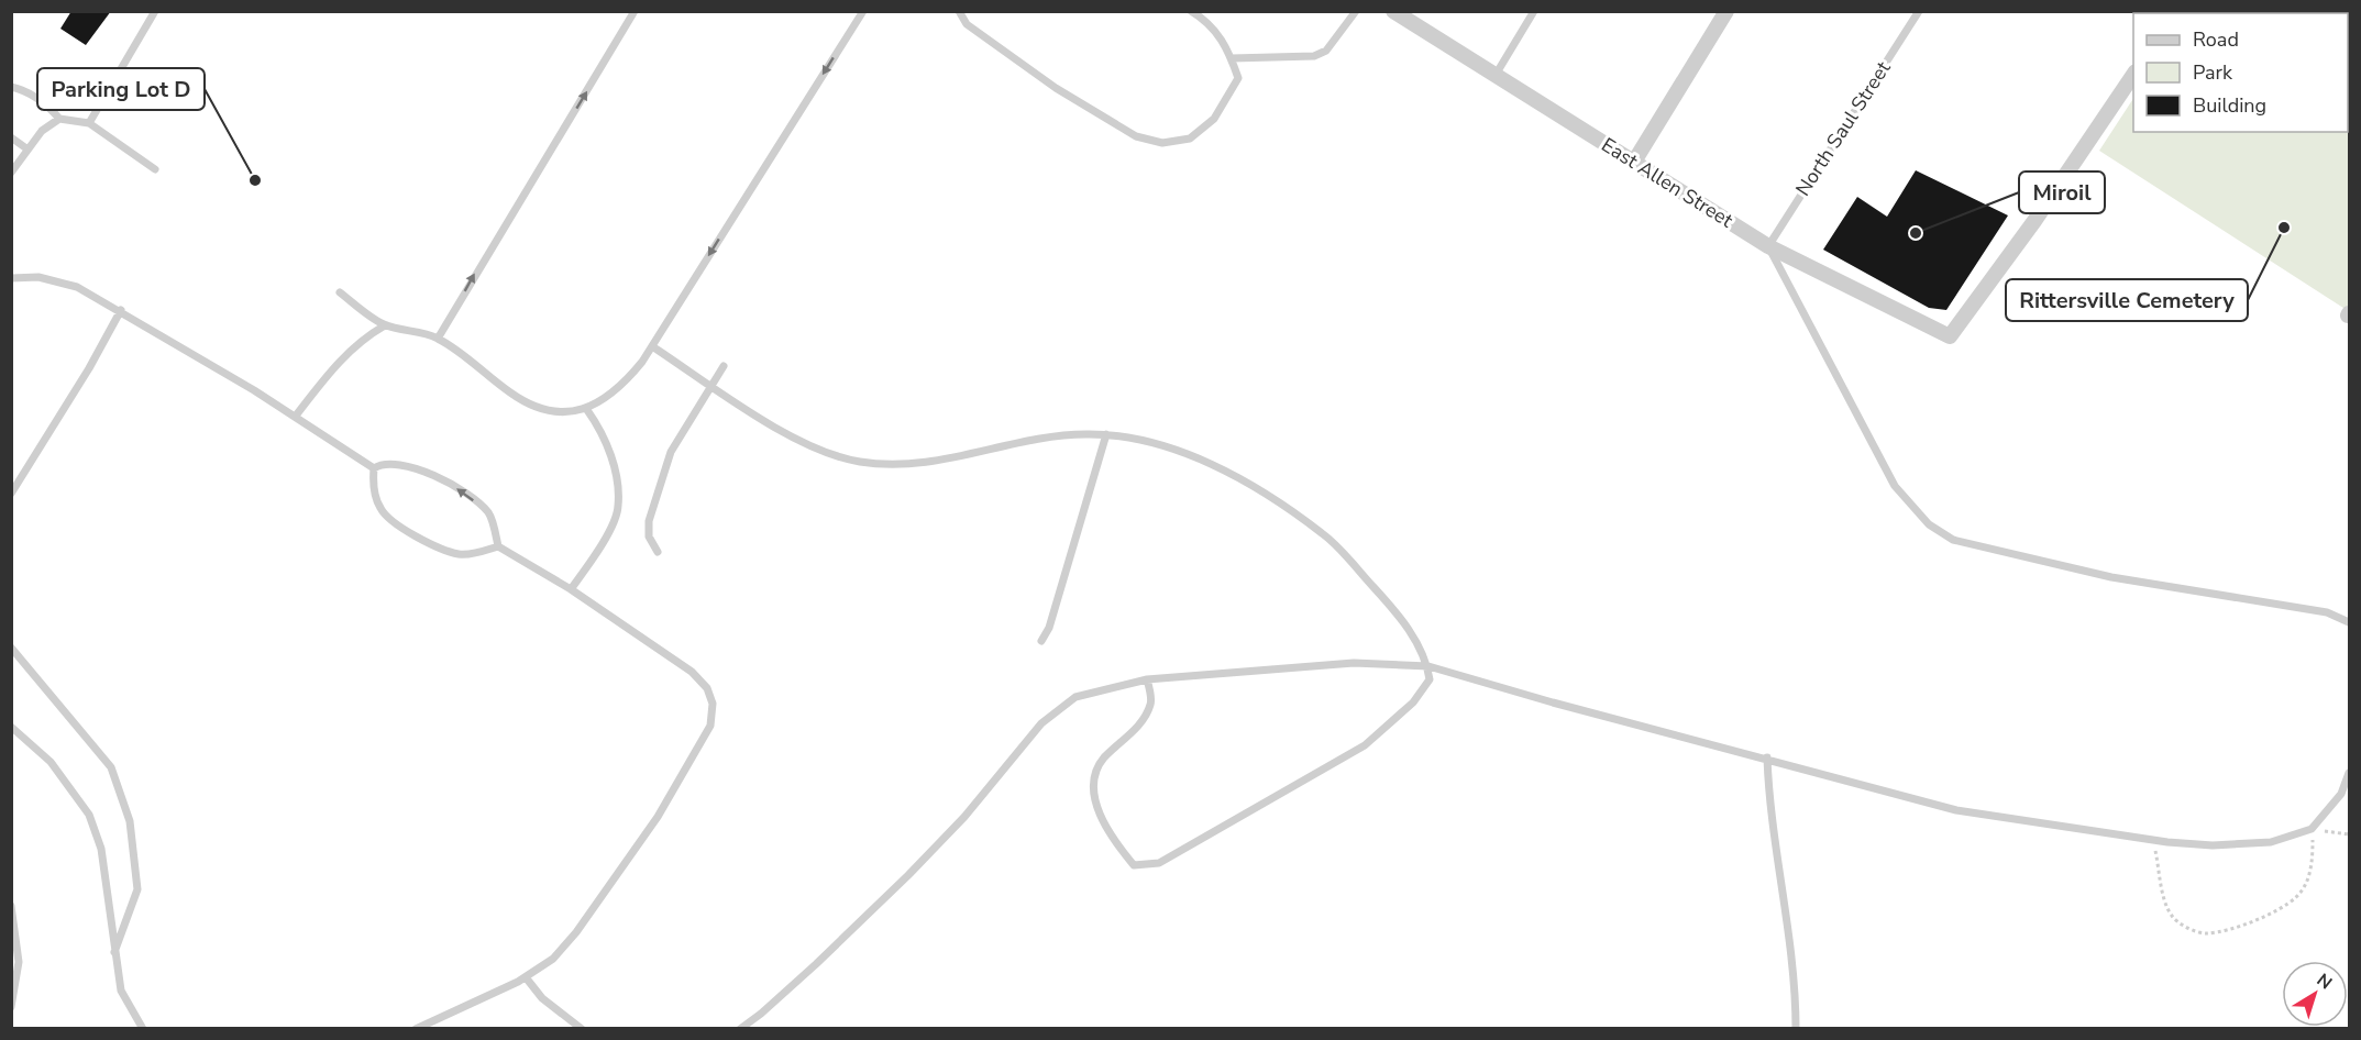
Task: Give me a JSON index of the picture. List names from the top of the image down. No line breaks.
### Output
{"streets":{"street":["East Allen Street"],"lane":["North Saul Street"]},"crossings":[["North Saul Street","East Allen Street"]],"places":["Parking Lot D","Rittersville Cemetery","Miroil"],"legend":["Road","Park","Building"],"north":"top right"}
